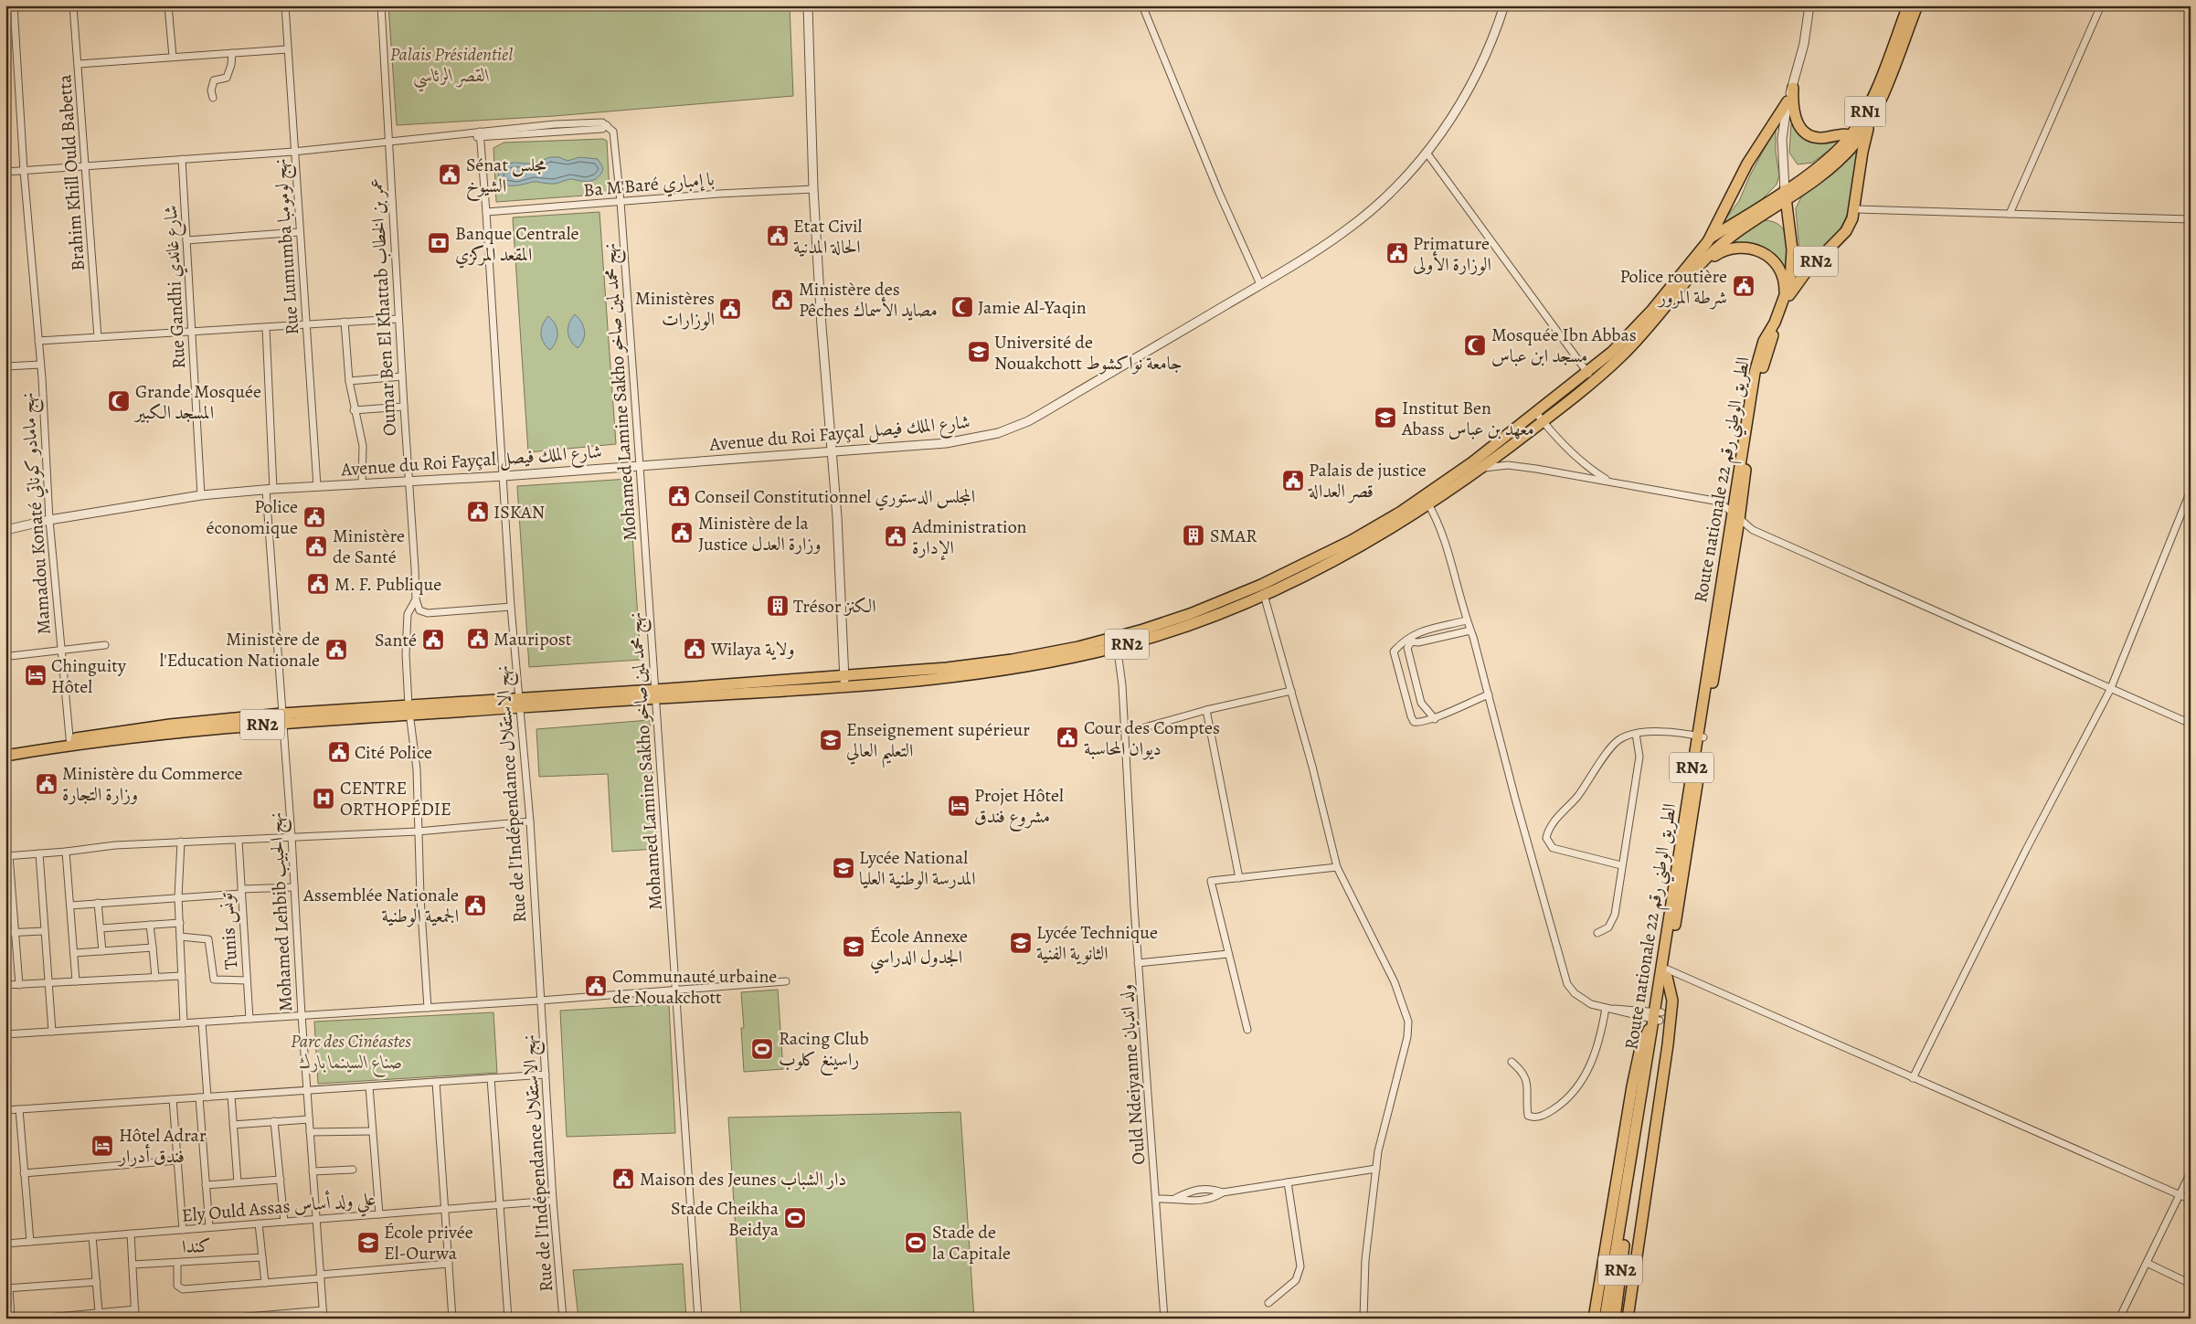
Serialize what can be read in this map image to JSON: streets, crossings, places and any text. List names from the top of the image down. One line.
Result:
{"streets":{"highway":["RN1","RN2","Route nationale 22 الطريق الوطني رقم"],"street":["Brahim Khill Ould Babetta","Ba M'Baré با إمباري","Rue Lumumba نهج لومومبا","Rue Gandhi شارع غاندي","Oumar Ben El Khattab عمر بن الخطاب","Mohamed Lamine Sakho نهج محمد لمين صاخو","Avenue du Roi Fayçal شارع الملك فيصل","Mamadou Konaté نهج مامادو كوناتي","Rue de l'Indépendance نهج الاستقلال","Mohamed Lehbib نهج الحبيب","Tunis تونس","Ould Ndeiyanne ولد انديان","Ely Ould Assas علي ولد أساس","كندا"]},"crossings":[["RN1","RN2"],["Ba M'Baré با إمباري","Mohamed Lamine Sakho نهج محمد لمين صاخو"],["Ba M'Baré با إمباري","Rue de l'Indépendance نهج الاستقلال"],["Rue Lumumba نهج لومومبا","Avenue du Roi Fayçal شارع الملك فيصل"],["RN2","Oumar Ben El Khattab عمر بن الخطاب"],["RN2","Mohamed Lamine Sakho نهج محمد لمين صاخو"],["RN2","Route nationale 22 الطريق الوطني رقم"],["RN2","Mamadou Konaté نهج مامادو كوناتي"],["RN2","Rue de l'Indépendance نهج الاستقلال"],["RN2","Mohamed Lehbib نهج الحبيب"],["RN2","Ould Ndeiyanne ولد انديان"],["Rue Gandhi شارع غاندي","Avenue du Roi Fayçal شارع الملك فيصل"],["Oumar Ben El Khattab عمر بن الخطاب","Avenue du Roi Fayçal شارع الملك فيصل"],["Mohamed Lamine Sakho نهج محمد لمين صاخو","Avenue du Roi Fayçal شارع الملك فيصل"],["Mohamed Lamine Sakho نهج محمد لمين صاخو","Rue de l'Indépendance نهج الاستقلال"],["Avenue du Roi Fayçal شارع الملك فيصل","Mamadou Konaté نهج مامادو كوناتي"],["Avenue du Roi Fayçal شارع الملك فيصل","Rue de l'Indépendance نهج الاستقلال"],["Avenue du Roi Fayçal شارع الملك فيصل","Mohamed Lehbib نهج الحبيب"],["Rue de l'Indépendance نهج الاستقلال","Ely Ould Assas علي ولد أساس"],["Mohamed Lehbib نهج الحبيب","Ely Ould Assas علي ولد أساس"]],"parks":["Palais Présidentiel القصر الرئاسي","Parc des Cinéastes صناع السينما بارك"],"places":{"public building":["Sénat مجلس الشيوخ","Etat Civil الحالة المدنية","Primature الوزارة الأولى","Police routière شرطة المرور","Ministère des Pêches مصايد الأسماك","Ministères الوزارات","Palais de justice قصر العدالة","Conseil Constitutionnel المجلس الدستوري","ISKAN","Police économique","Ministère de la Justice وزارة العدل","Administration الإدارة","Ministère de Santé","M. F. Publique","Mauripost","Santé","Wilaya ولاية","Ministère de l'Education Nationale","Cour des Comptes ديوان المحاسبة","Cité Police","Ministère du Commerce وزارة التجارة","Assemblée Nationale الجمعية الوطنية","Communauté urbaine de Nouakchott","Maison des Jeunes دار الشباب"],"bank":["Banque Centrale المقعد المركزي"],"mosque":["Jamie Al-Yaqin","Mosquée Ibn Abbas مسجد ابن عباس","Grande Mosquée المسجد الكبير"],"school or university":["Université de Nouakchott جامعة نواكشوط","Institut Ben Abass معهد بن عباس","Enseignement supérieur التعليم العالي","Lycée National المدرسة الوطنية العليا","Lycée Technique الثانوية الفنية","École Annexe الجدول الدراسي","École privée El-Ourwa"],"building":["SMAR","Trésor الكنز"],"hotel":["Chinguity Hôtel","Projet Hôtel مشروع فندق","Hôtel Adrar فندق أدرار"],"hospital":["CENTRE ORTHOPÉDIE"],"sports":["Racing Club راسينغ كلوب","Stade Cheikha Beidya","Stade de la Capitale"]}}
